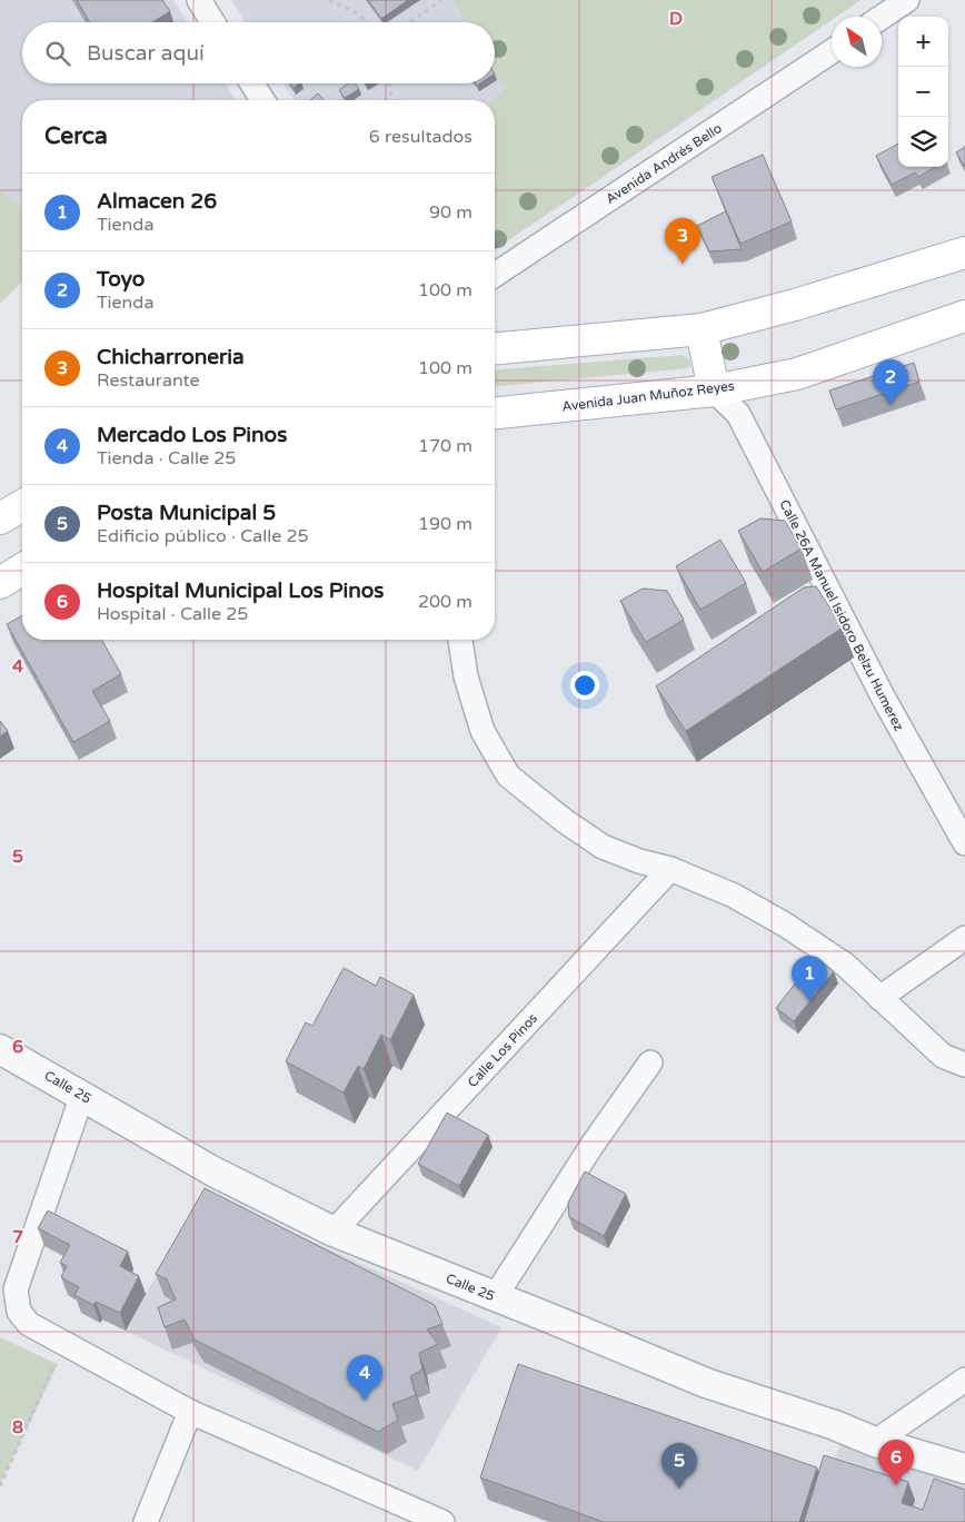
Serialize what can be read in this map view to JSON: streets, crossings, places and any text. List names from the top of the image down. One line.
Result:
{"streets":{"main road":["Avenida Juan Muñoz Reyes"],"street":["Avenida Andrés Bello","Calle 26A Manuel Isidoro Belzu Humerez","Calle Los Pinos","Calle 25"]},"crossings":[["Avenida Juan Muñoz Reyes","Calle 26A Manuel Isidoro Belzu Humerez"],["Calle Los Pinos","Calle 25"]],"north":"top left","page":{"map_buttons":["+","−"],"search":"Buscar aquí","heading":["Cerca","6 resultados"],"list":[{"mark":"1","name":"Almacen 26","note":"Tienda","value":"90 m"},{"mark":"2","name":"Toyo","note":"Tienda","value":"100 m"},{"mark":"3","name":"Chicharroneria","note":"Restaurante","value":"100 m"},{"mark":"4","name":"Mercado Los Pinos","note":"Tienda · Calle 25","value":"170 m"},{"mark":"5","name":"Posta Municipal 5","note":"Edificio público · Calle 25","value":"190 m"},{"mark":"6","name":"Hospital Municipal Los Pinos","note":"Hospital · Calle 25","value":"200 m"}],"pins":["3","2","1","4","6","5"]},"grid":{"columns":["D"],"rows":["4","5","6","7","8"]}}
